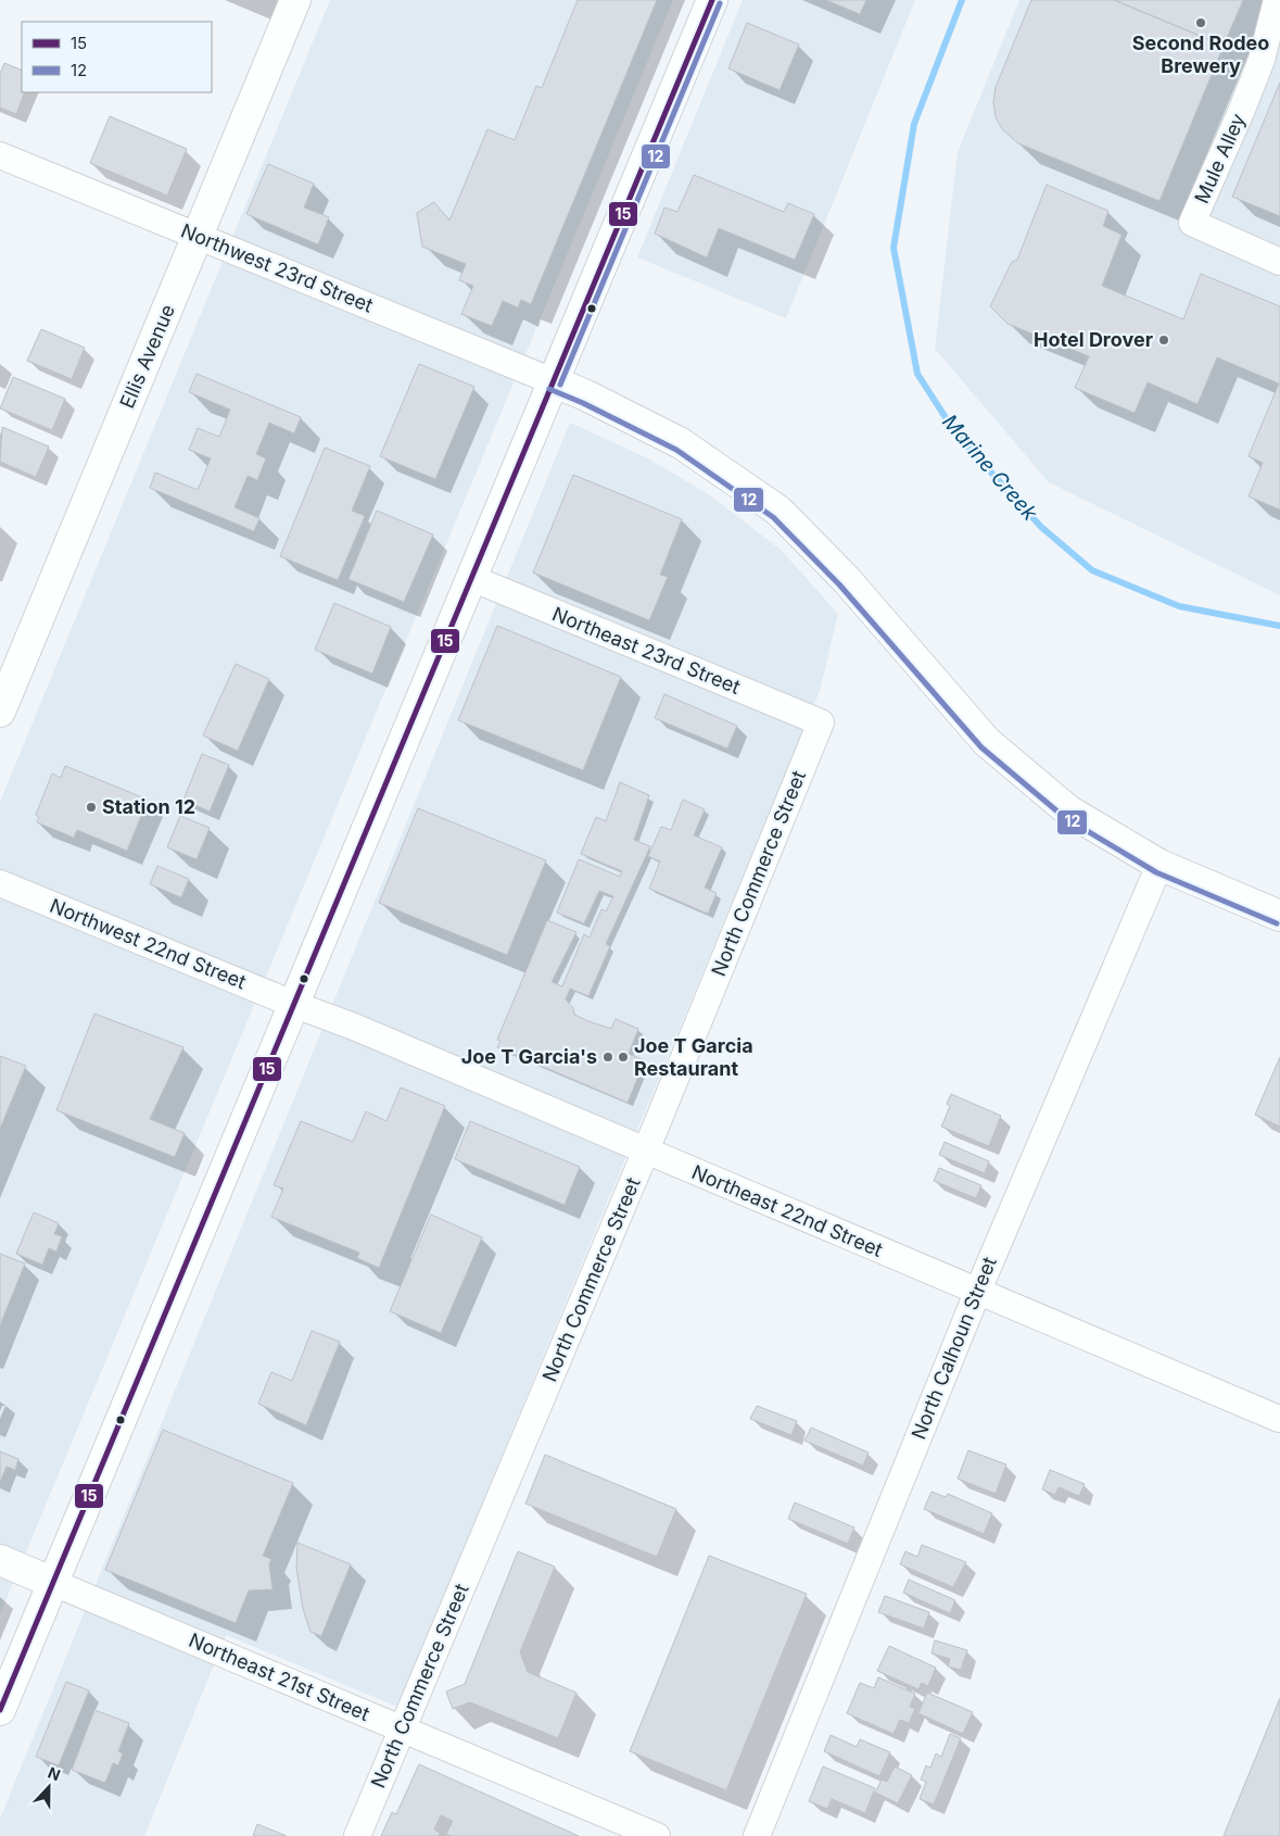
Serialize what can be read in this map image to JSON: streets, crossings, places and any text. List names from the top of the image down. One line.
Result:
{"streets":{"main road":["Ellis Avenue"],"street":["Mule Alley","Northwest 23rd Street","Northeast 23rd Street","North Commerce Street","Northwest 22nd Street","Northeast 22nd Street","North Calhoun Street","Northeast 21st Street"]},"crossings":[["Northwest 23rd Street","Ellis Avenue"],["Northeast 23rd Street","North Commerce Street"],["North Commerce Street","Northeast 22nd Street"],["North Commerce Street","Northeast 21st Street"],["Northwest 22nd Street","Northeast 22nd Street"],["Northeast 22nd Street","North Calhoun Street"]],"water":["Marine Creek"],"places":["Second Rodeo Brewery","Hotel Drover","Station 12","Joe T Garcia's","Joe T Garcia Restaurant"],"lines":["transit line 15","transit line 12"],"legend":["15","12"],"north":"top"}
